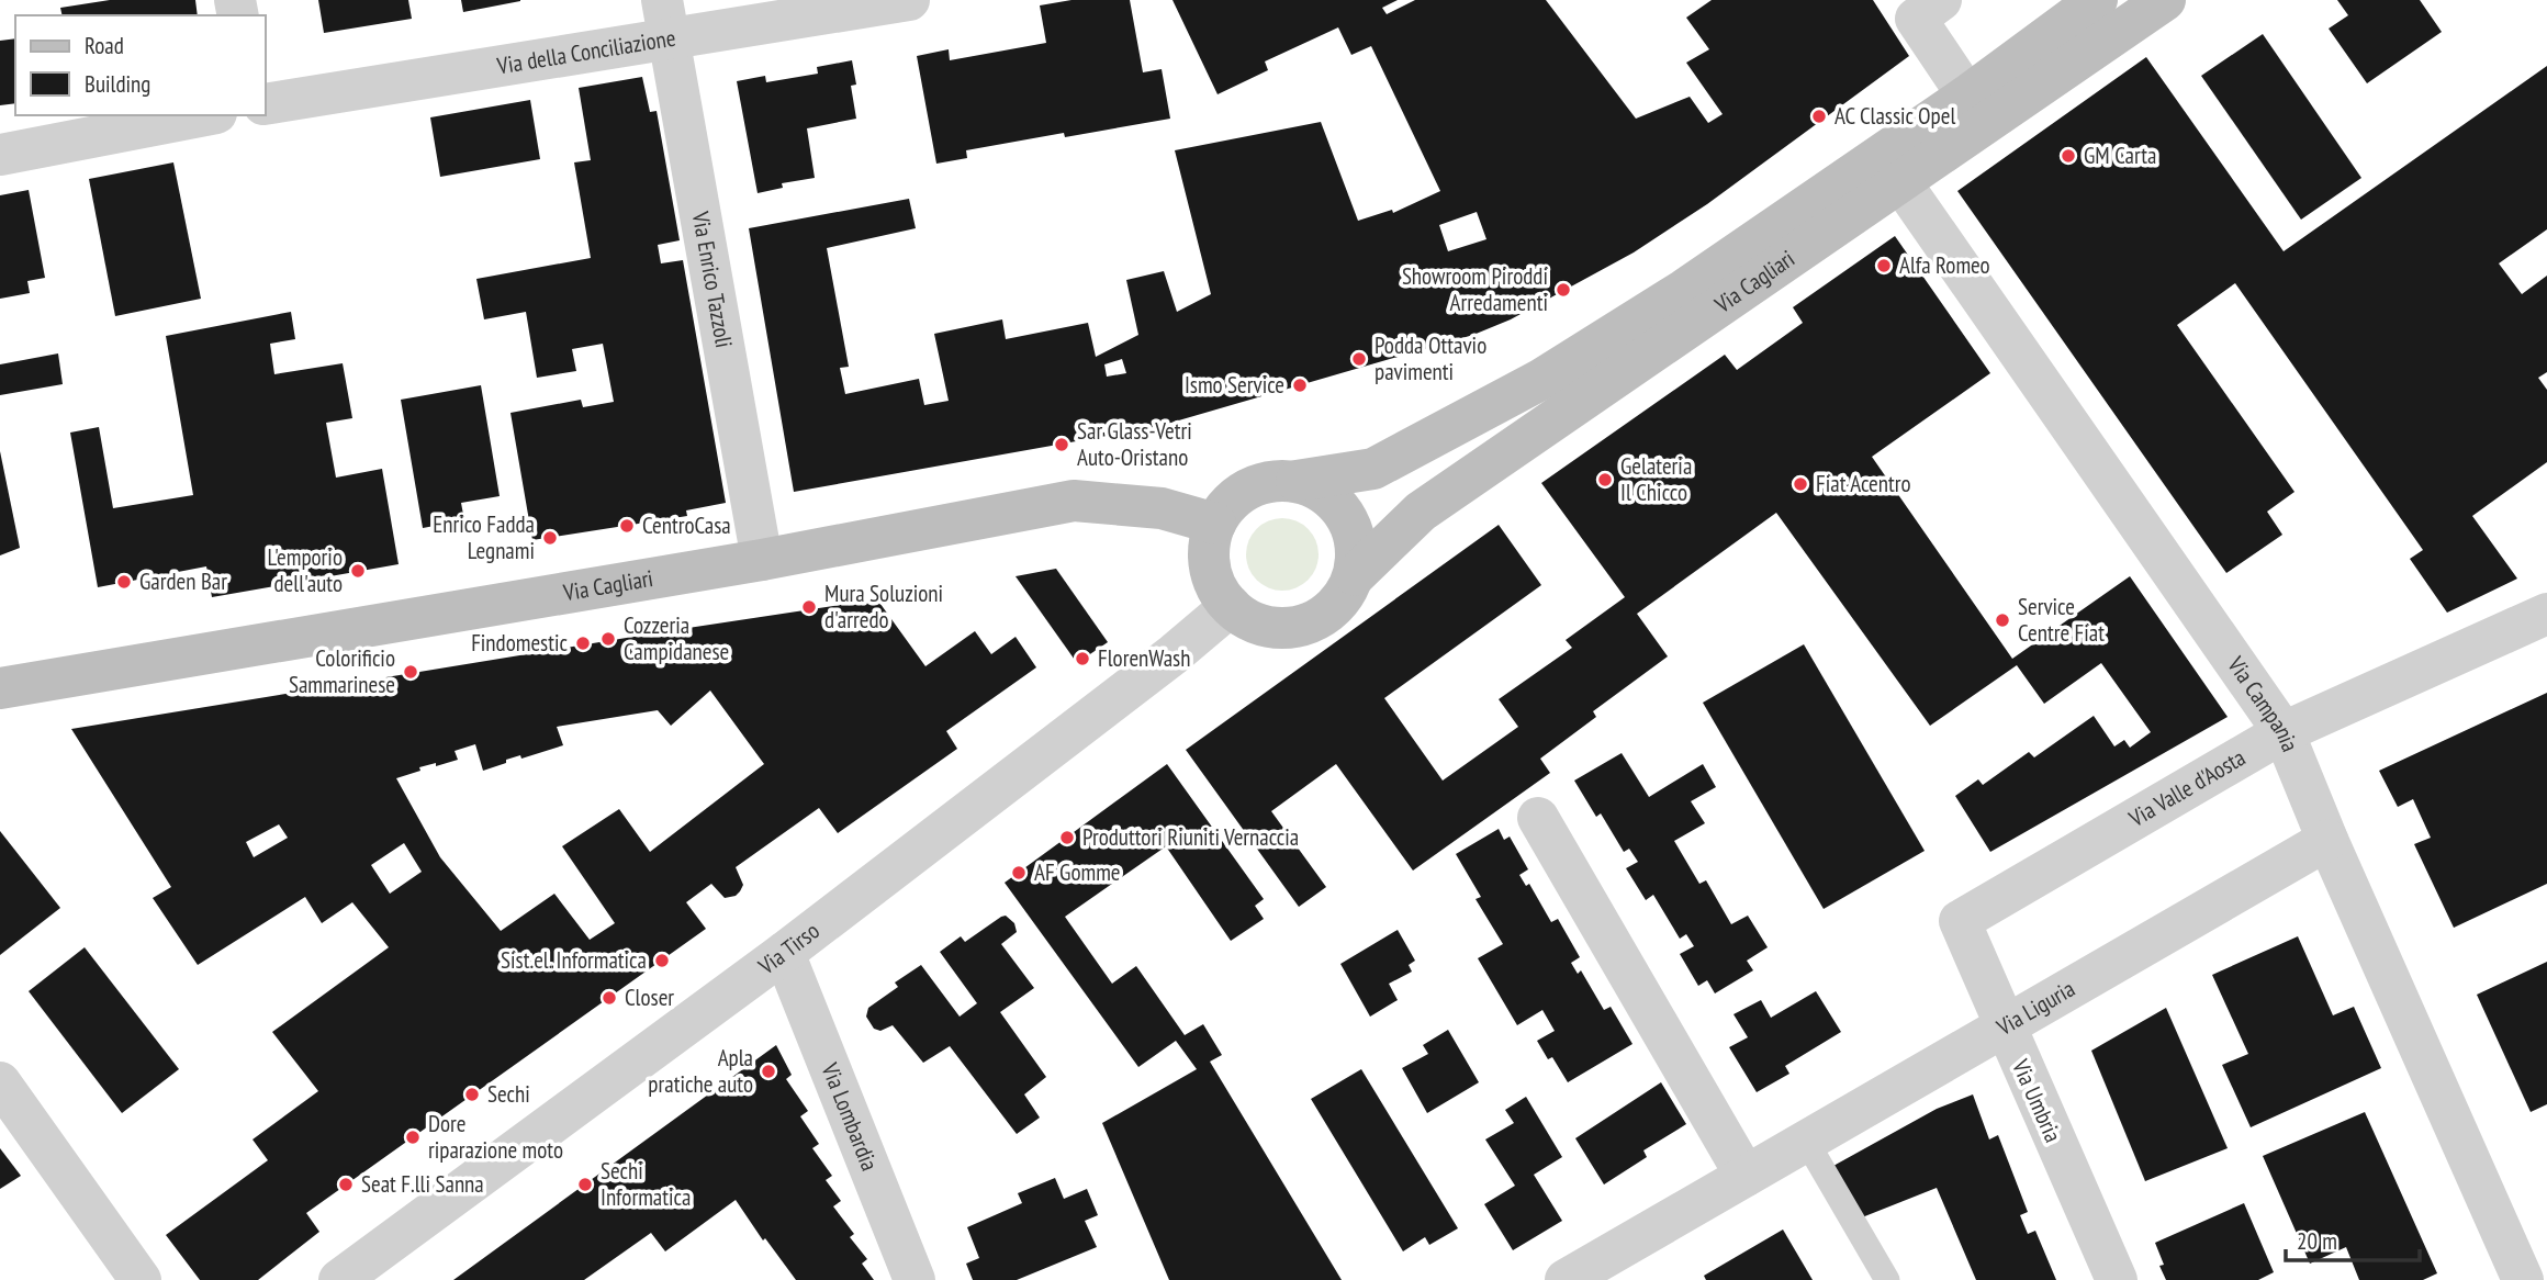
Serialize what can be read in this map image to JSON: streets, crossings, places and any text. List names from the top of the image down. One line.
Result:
{"streets":{"main road":["Via Cagliari"],"street":["Via della Conciliazione","Via Enrico Tazzoli","Via Campania","Via Valle d'Aosta","Via Tirso","Via Liguria","Via Umbria","Via Lombardia"]},"crossings":[["Via della Conciliazione","Via Enrico Tazzoli"],["Via Enrico Tazzoli","Via Cagliari"],["Via Cagliari","Via Campania"],["Via Cagliari","Via Tirso"],["Via Campania","Via Valle d'Aosta"],["Via Campania","Via Liguria"],["Via Valle d'Aosta","Via Umbria"],["Via Tirso","Via Lombardia"],["Via Liguria","Via Umbria"]],"places":["AC Classic Opel","GM Carta","Alfa Romeo","Showroom Piroddi Arredamenti","Podda Ottavio pavimenti","Ismo Service","Sar Glass-Vetri Auto-Oristano","Gelateria Il Chicco","Fiat Acentro","CentroCasa","Enrico Fadda Legnami","L'emporio dell'auto","Garden Bar","Mura Soluzioni d'arredo","Service Centre Fiat","Cozzeria Campidanese","Findomestic","FlorenWash","Colorificio Sammarinese","Produttori Riuniti Vernaccia","AF Gomme","Sist.el. Informatica","Closer","Apla pratiche auto","Sechi","Dore riparazione moto","Seat F.lli Sanna","Sechi Informatica"],"legend":["Road","Building"],"scale_bar":"20 m"}
